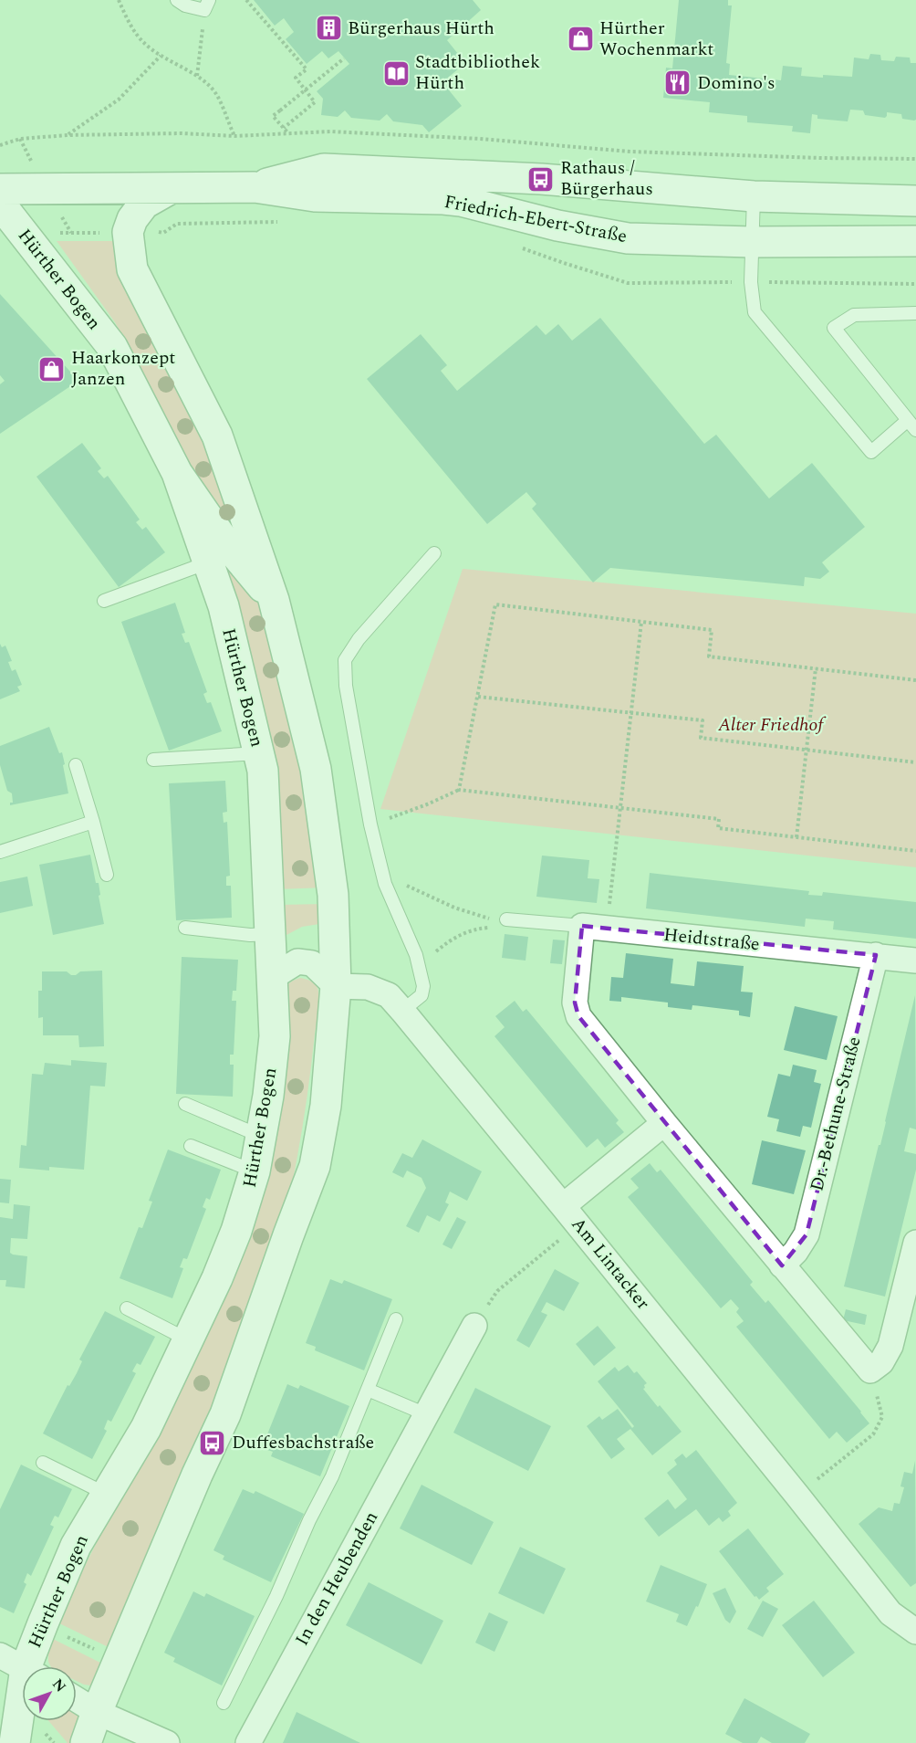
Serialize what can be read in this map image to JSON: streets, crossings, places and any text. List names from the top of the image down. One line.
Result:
{"streets":{"street":["Friedrich-Ebert-Straße","Hürther Bogen","Heidtstraße","Dr.-Bethune-Straße","Am Lintacker","In den Heubenden"]},"crossings":[["Friedrich-Ebert-Straße","Hürther Bogen"],["Hürther Bogen","Am Lintacker"],["Heidtstraße","Dr.-Bethune-Straße"]],"parks":["Alter Friedhof"],"places":{"building":["Bürgerhaus Hürth"],"shop":["Hürther Wochenmarkt","Haarkonzept Janzen"],"library":["Stadtbibliothek Hürth"],"restaurant":["Domino's"],"bus stop":["Rathaus / Bürgerhaus","Duffesbachstraße"]},"north":"top right"}
